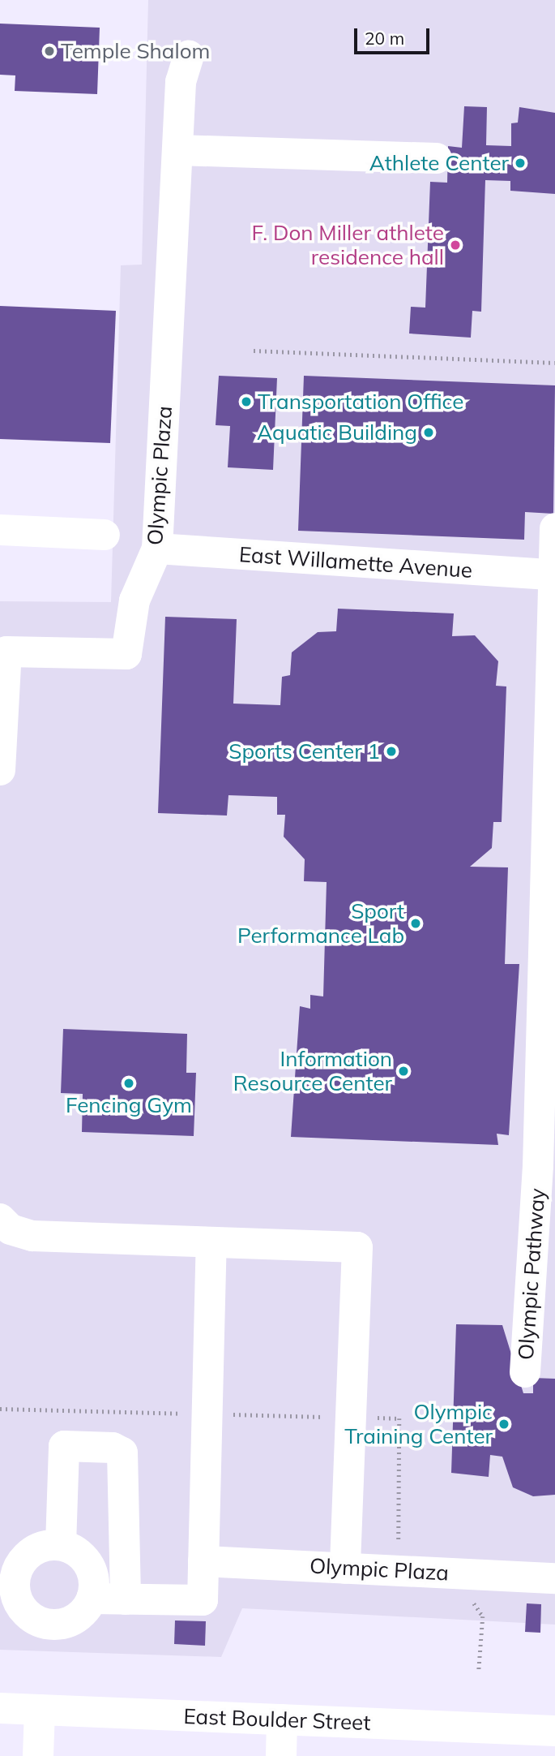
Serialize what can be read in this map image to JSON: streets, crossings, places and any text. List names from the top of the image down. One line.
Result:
{"streets":{"street":["Olympic Plaza","East Willamette Avenue","Olympic Pathway","East Boulder Street"]},"crossings":[["Olympic Plaza","East Willamette Avenue"],["East Willamette Avenue","Olympic Pathway"]],"places":["Temple Shalom","Athlete Center","F. Don Miller athlete residence hall","Transportation Office","Aquatic Building","Sports Center 1","Sport Performance Lab","Information Resource Center","Fencing Gym","Olympic Training Center"],"scale_bar":"20 m"}
